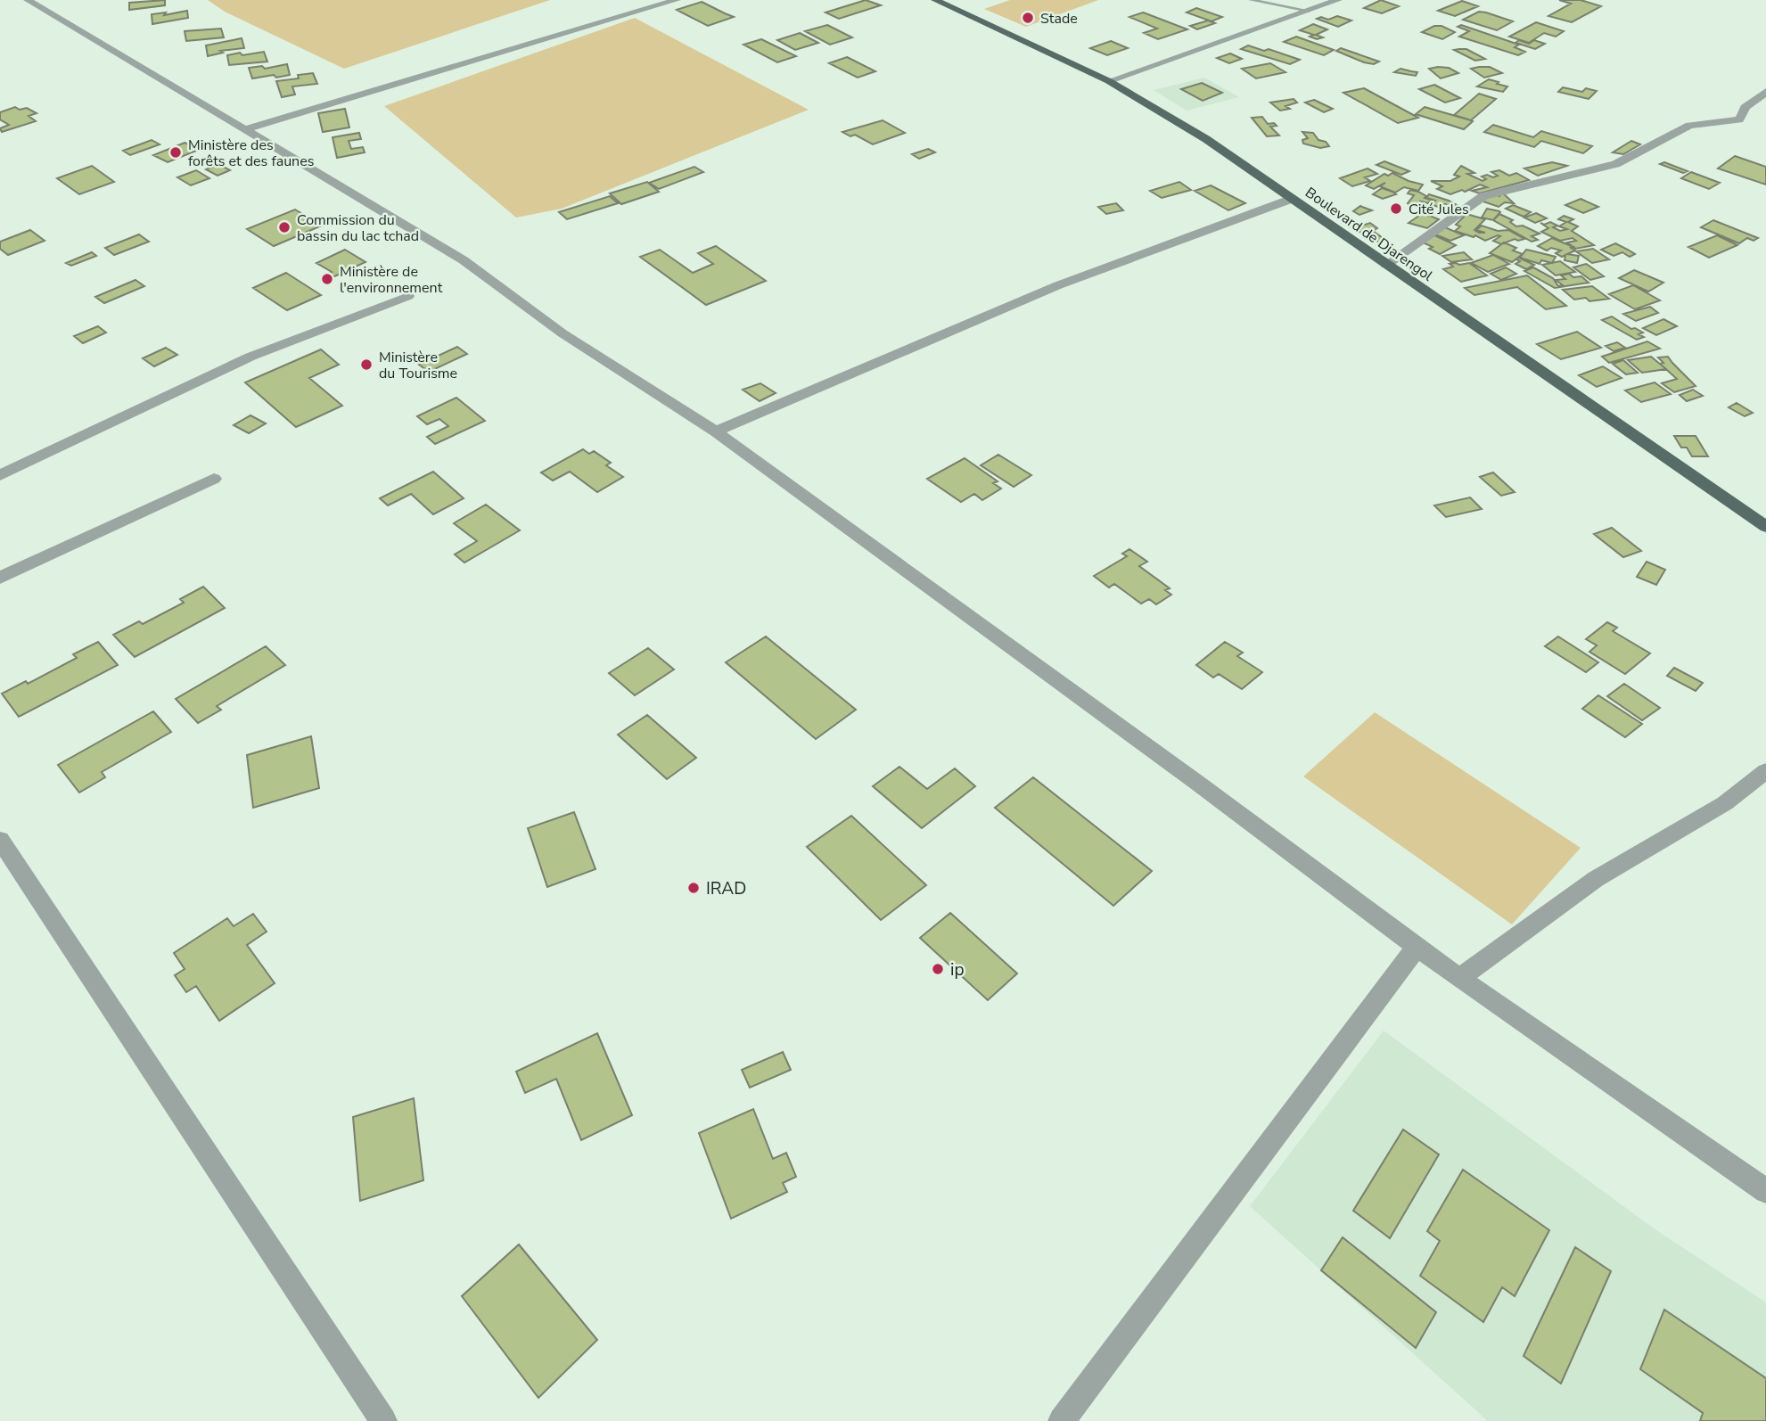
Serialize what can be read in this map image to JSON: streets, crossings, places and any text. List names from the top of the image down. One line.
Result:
{"streets":{"main road":["Boulevard de Djarengol"]},"places":["Stade","Ministère des forêts et des faunes","Cité Jules","Commission du bassin du lac tchad","Ministère de l'environnement","Ministère du Tourisme","IRAD","ip"]}
